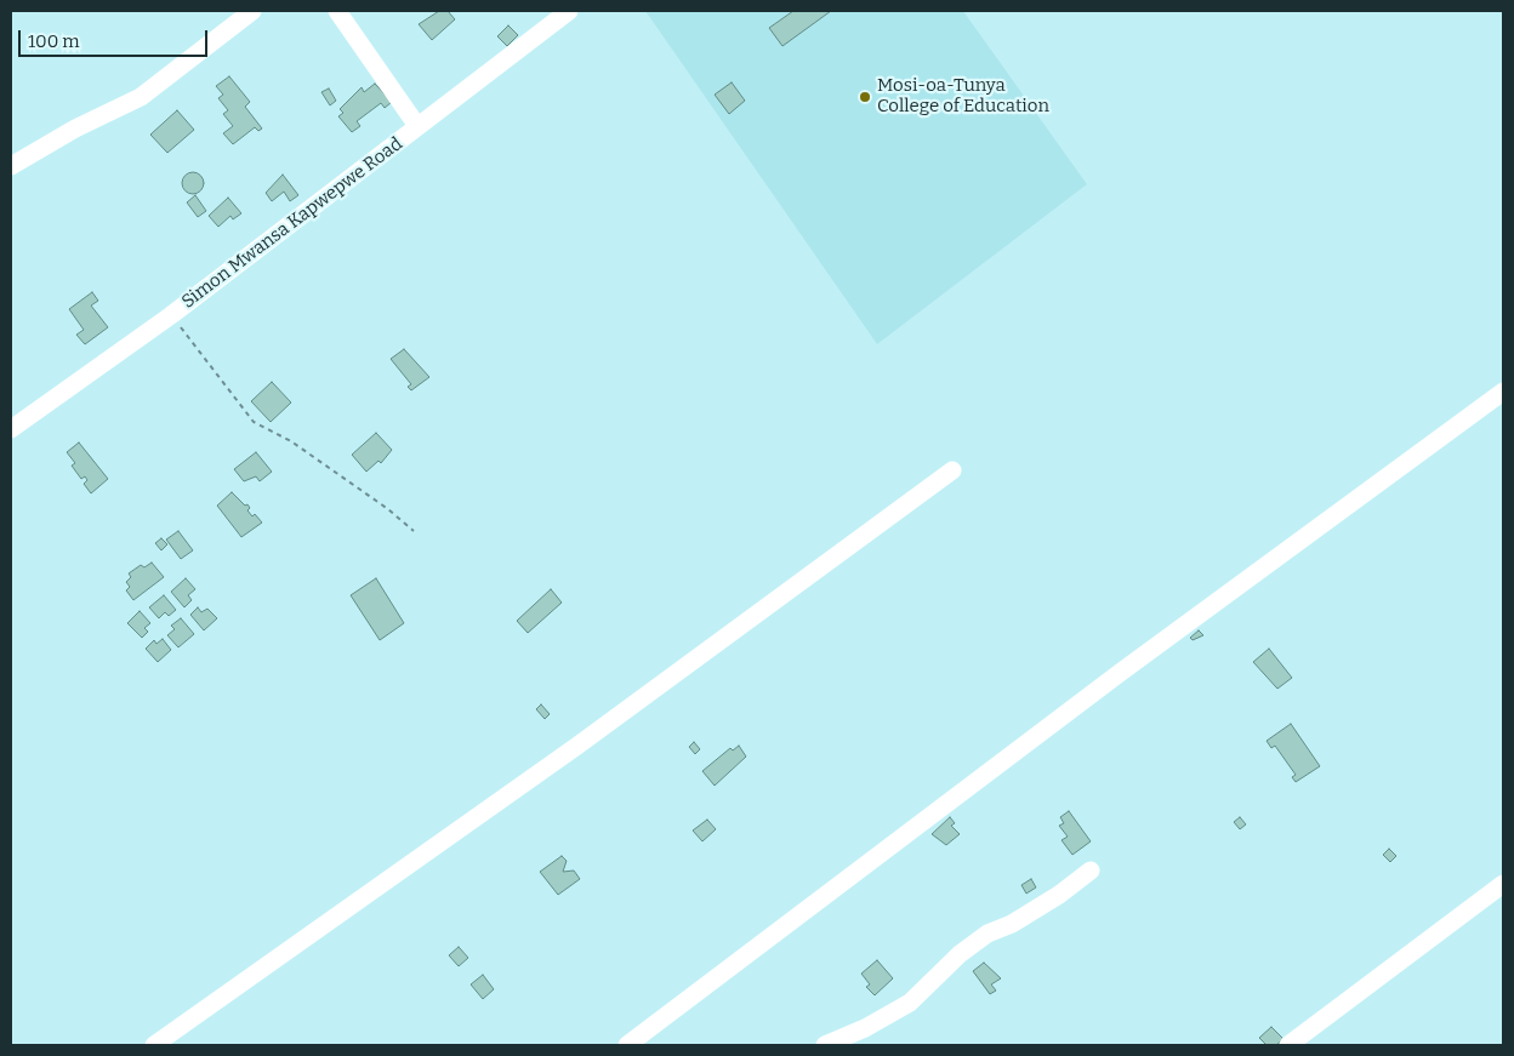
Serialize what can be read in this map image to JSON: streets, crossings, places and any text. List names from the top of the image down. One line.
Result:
{"streets":{"street":["Simon Mwansa Kapwepwe Road"]},"places":["Mosi-oa-Tunya College of Education"],"scale_bar":"100 m"}
